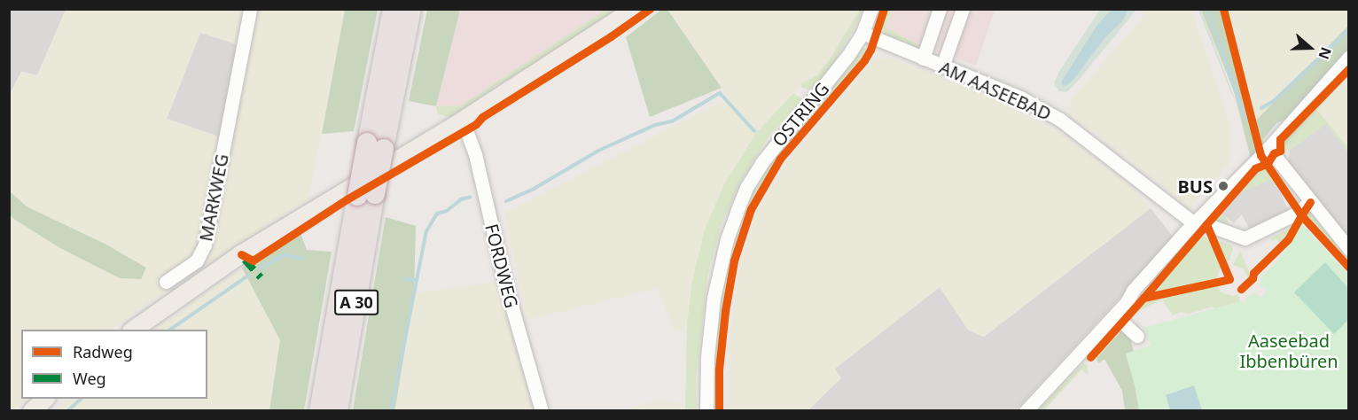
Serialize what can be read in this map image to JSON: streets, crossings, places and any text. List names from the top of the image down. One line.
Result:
{"streets":{"highway":["A 30"],"street":["AM AASEEBAD","OSTRING","MARKWEG","FORDWEG"]},"crossings":[["AM AASEEBAD","OSTRING"]],"parks":["Aaseebad Ibbenbüren"],"places":["BUS"],"legend":["Radweg","Weg"],"north":"right"}
